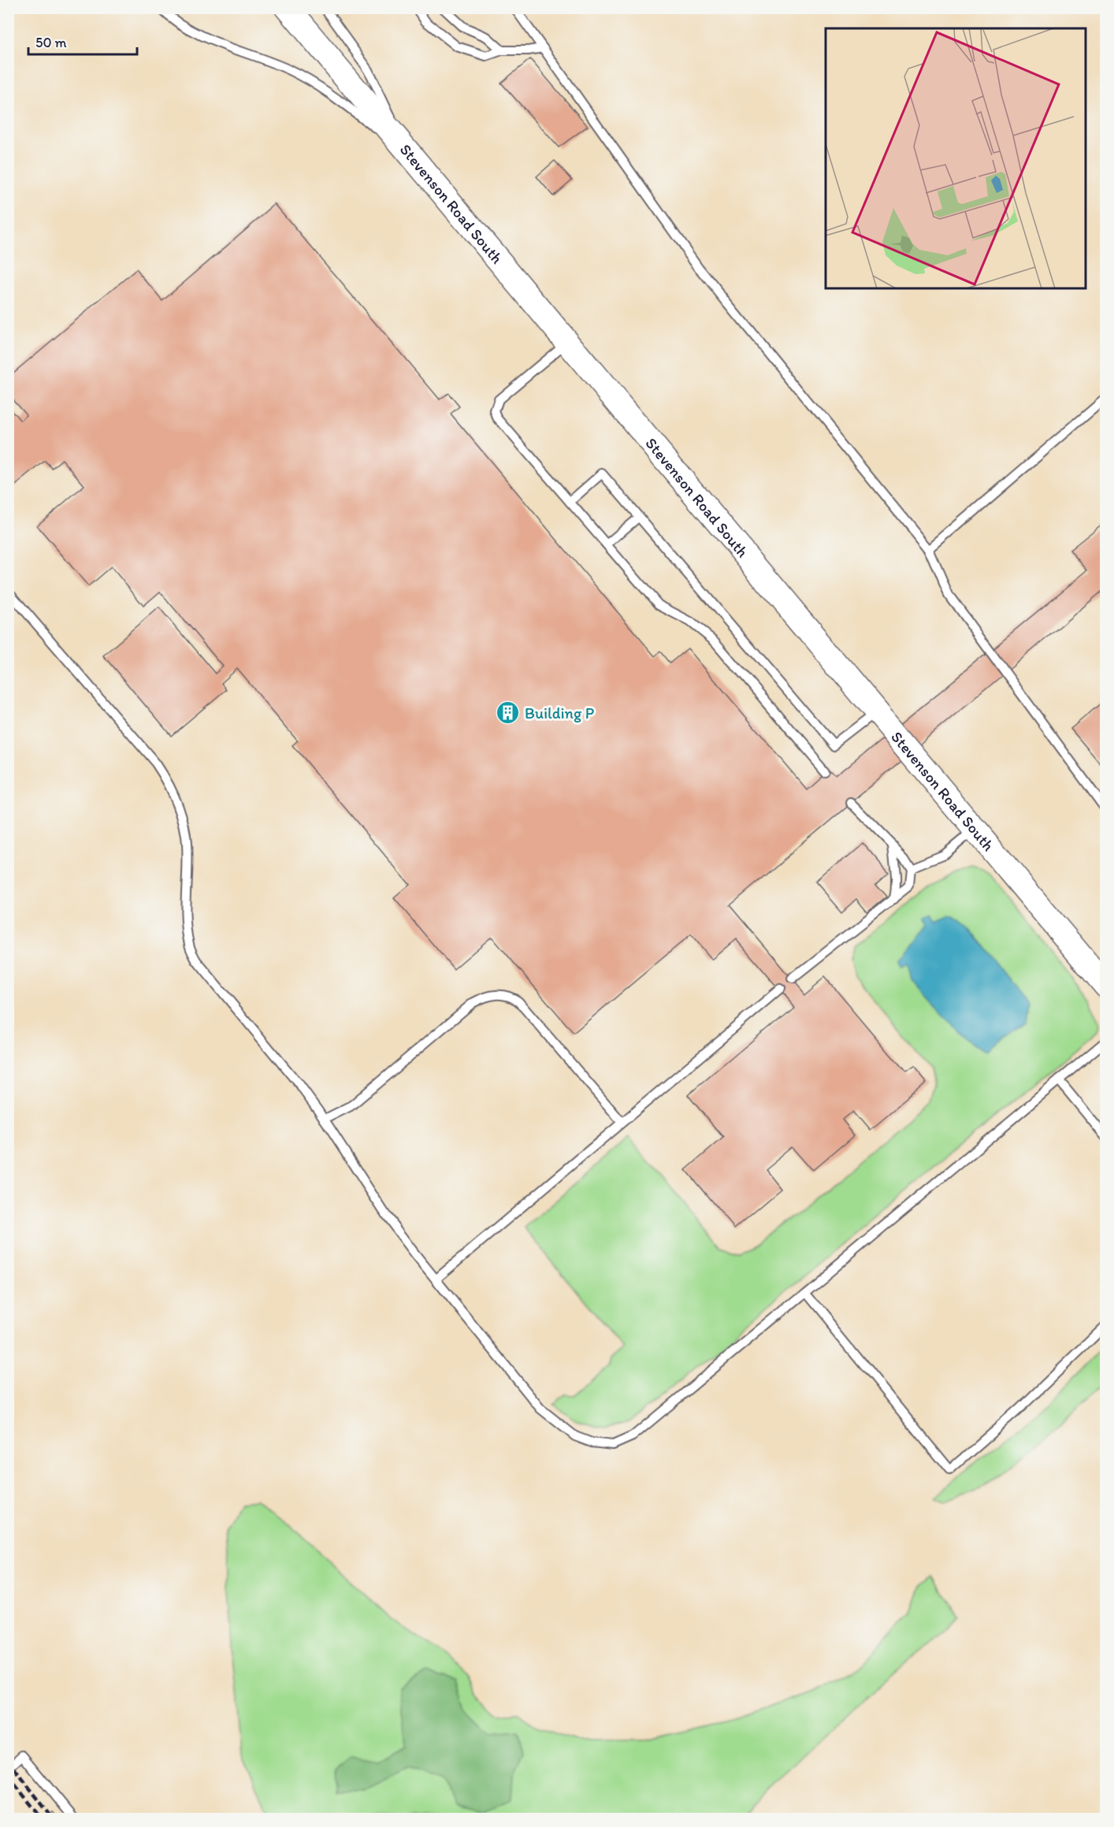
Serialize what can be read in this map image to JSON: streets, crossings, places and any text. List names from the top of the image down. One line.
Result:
{"streets":{"main road":["Stevenson Road South"]},"places":{"building":["Building P"]},"scale_bar":"50 m"}
